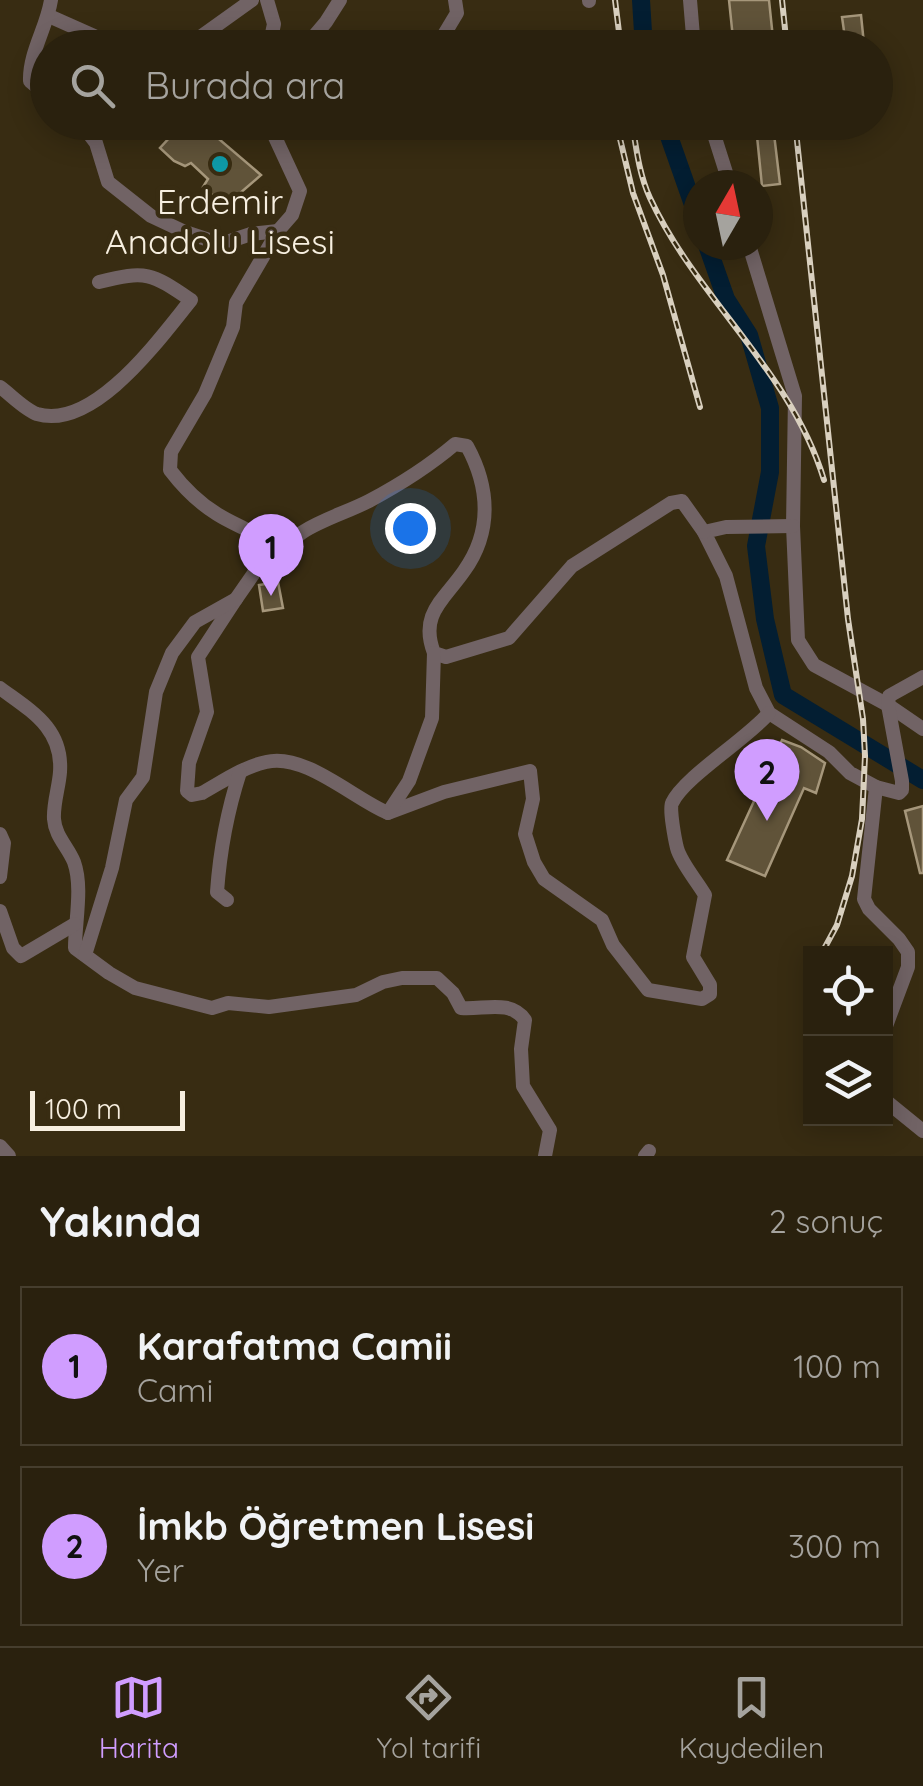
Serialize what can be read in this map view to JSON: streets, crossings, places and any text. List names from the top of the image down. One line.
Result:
{"places":["Erdemir Anadolu Lisesi"],"scale_bar":"100 m","north":"top","page":{"search":"Burada ara","pins":["1","2"],"scale":"100 m","heading":["Yakında","2 sonuç"],"list":[{"mark":"1","name":"Karafatma Camii","note":"Cami","value":"100 m"},{"mark":"2","name":"İmkb Öğretmen Lisesi","note":"Yer","value":"300 m"}],"nav":["Harita","Yol tarifi","Kaydedilen"]}}
